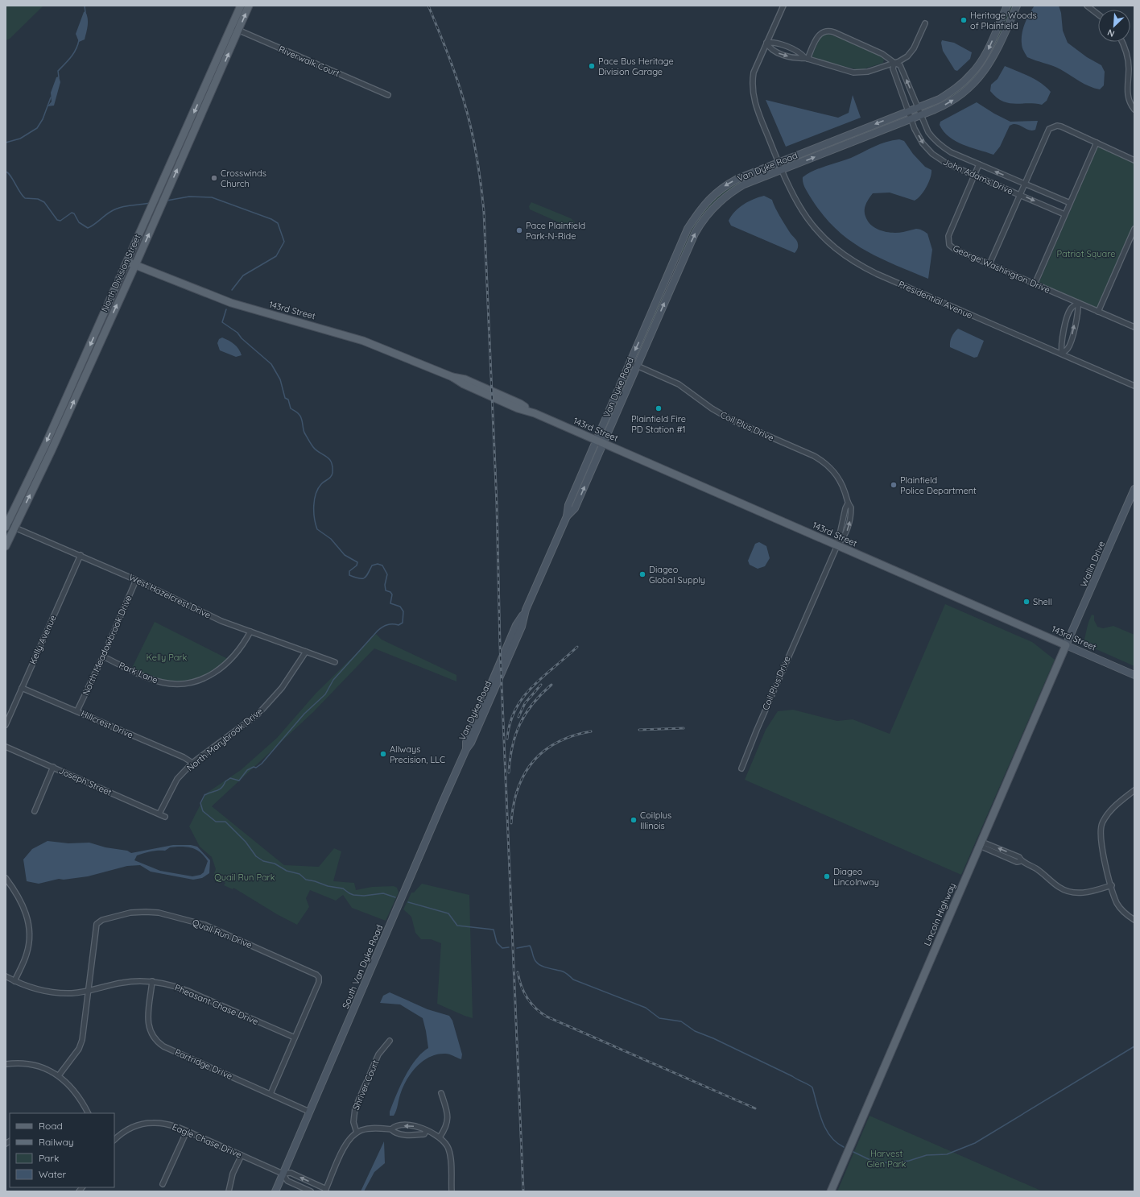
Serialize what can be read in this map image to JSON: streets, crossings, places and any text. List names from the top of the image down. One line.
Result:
{"streets":{"main road":["North Division Street","143rd Street","Lincoln Highway"],"street":["Riverwalk Court","Van Dyke Road","John Adams Drive","George Washington Drive","Presidential Avenue","Coil Plus Drive","Wallin Drive","West Hazelcrest Drive","Kelly Avenue","North Meadowbrook Drive","Park Lane","Hillcrest Drive","North Marybrook Drive","Joseph Street","Quail Run Drive","South Van Dyke Road","Pheasant Chase Drive","Partridge Drive","Shriver Court","Eagle Chase Drive"]},"crossings":[["Riverwalk Court","North Division Street"],["Van Dyke Road","John Adams Drive"],["Van Dyke Road","Presidential Avenue"],["Van Dyke Road","143rd Street"],["Van Dyke Road","Coil Plus Drive"],["Van Dyke Road","South Van Dyke Road"],["John Adams Drive","George Washington Drive"],["North Division Street","143rd Street"],["North Division Street","West Hazelcrest Drive"],["143rd Street","Coil Plus Drive"],["143rd Street","Wallin Drive"],["143rd Street","Lincoln Highway"],["Wallin Drive","Lincoln Highway"],["West Hazelcrest Drive","Kelly Avenue"],["West Hazelcrest Drive","North Meadowbrook Drive"],["West Hazelcrest Drive","Park Lane"],["West Hazelcrest Drive","North Marybrook Drive"],["Kelly Avenue","Hillcrest Drive"],["North Meadowbrook Drive","Park Lane"],["North Meadowbrook Drive","Hillcrest Drive"],["Hillcrest Drive","North Marybrook Drive"],["North Marybrook Drive","Joseph Street"],["Quail Run Drive","Pheasant Chase Drive"],["Quail Run Drive","Partridge Drive"],["South Van Dyke Road","Partridge Drive"],["South Van Dyke Road","Eagle Chase Drive"],["Pheasant Chase Drive","Partridge Drive"]],"parks":["Patriot Square","Kelly Park","Quail Run Park","Harvest Glen Park"],"places":["Heritage Woods of Plainfield","Pace Bus Heritage Division Garage","Crosswinds Church","Pace Plainfield Park-N-Ride","Plainfield Fire PD Station #1","Plainfield Police Department","Diageo Global Supply","Shell","Allways Precision, LLC","Coilplus Illinois","Diageo Lincolnway"],"legend":["Road","Railway","Park","Water"],"north":"bottom left"}
